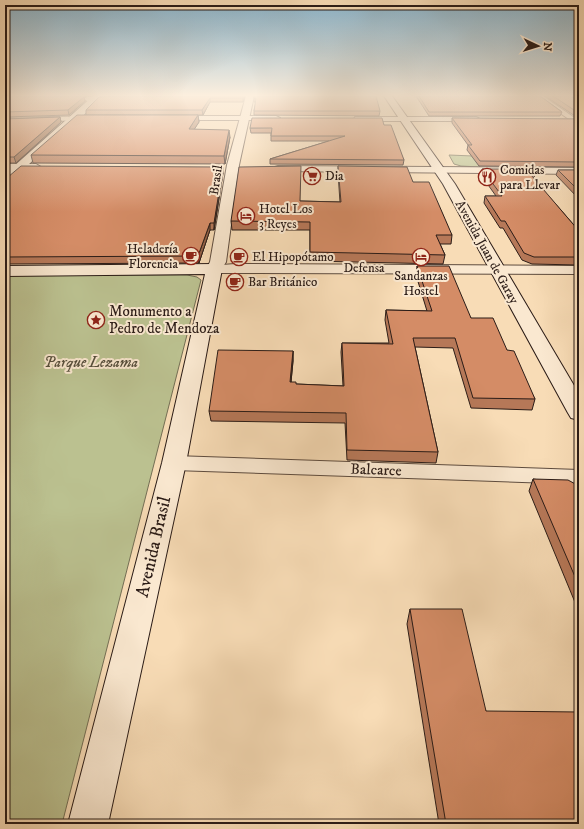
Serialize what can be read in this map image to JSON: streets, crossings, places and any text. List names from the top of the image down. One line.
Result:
{"streets":{"main road":["Brasil","Avenida Juan de Garay","Defensa","Avenida Brasil"],"street":["Balcarce"]},"crossings":[["Brasil","Defensa"],["Brasil","Avenida Brasil"],["Avenida Juan de Garay","Defensa"],["Defensa","Avenida Brasil"],["Balcarce","Avenida Brasil"]],"parks":["Parque Lezama"],"places":{"supermarket":["Dia"],"restaurant":["Comidas para Llevar"],"hotel":["Hotel Los 3 Reyes","Sandanzas Hostel"],"cafe":["Heladería Florencia","El Hipopótamo","Bar Británico"],"place":["Monumento a Pedro de Mendoza"]},"north":"right"}
